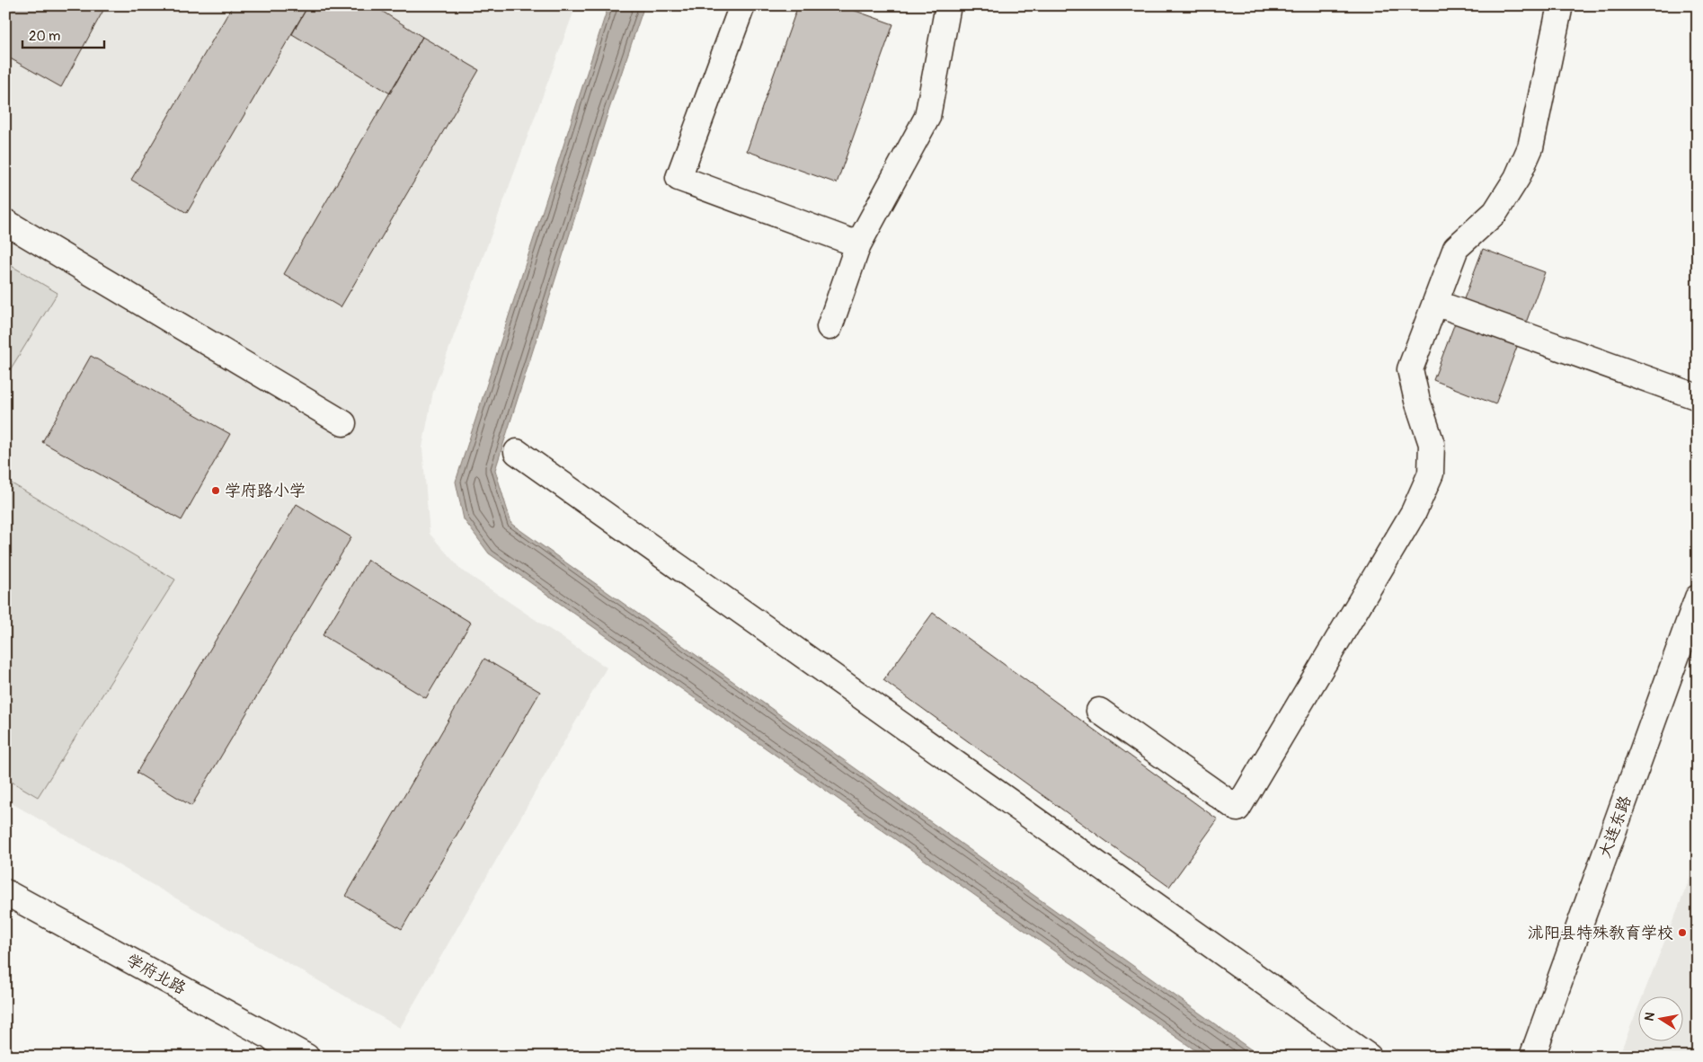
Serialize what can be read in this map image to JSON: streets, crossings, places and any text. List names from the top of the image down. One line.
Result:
{"streets":{"main road":["大连东路","学府北路"]},"places":["学府路小学","沭阳县特殊教育学校"],"scale_bar":"20 m","north":"left"}
